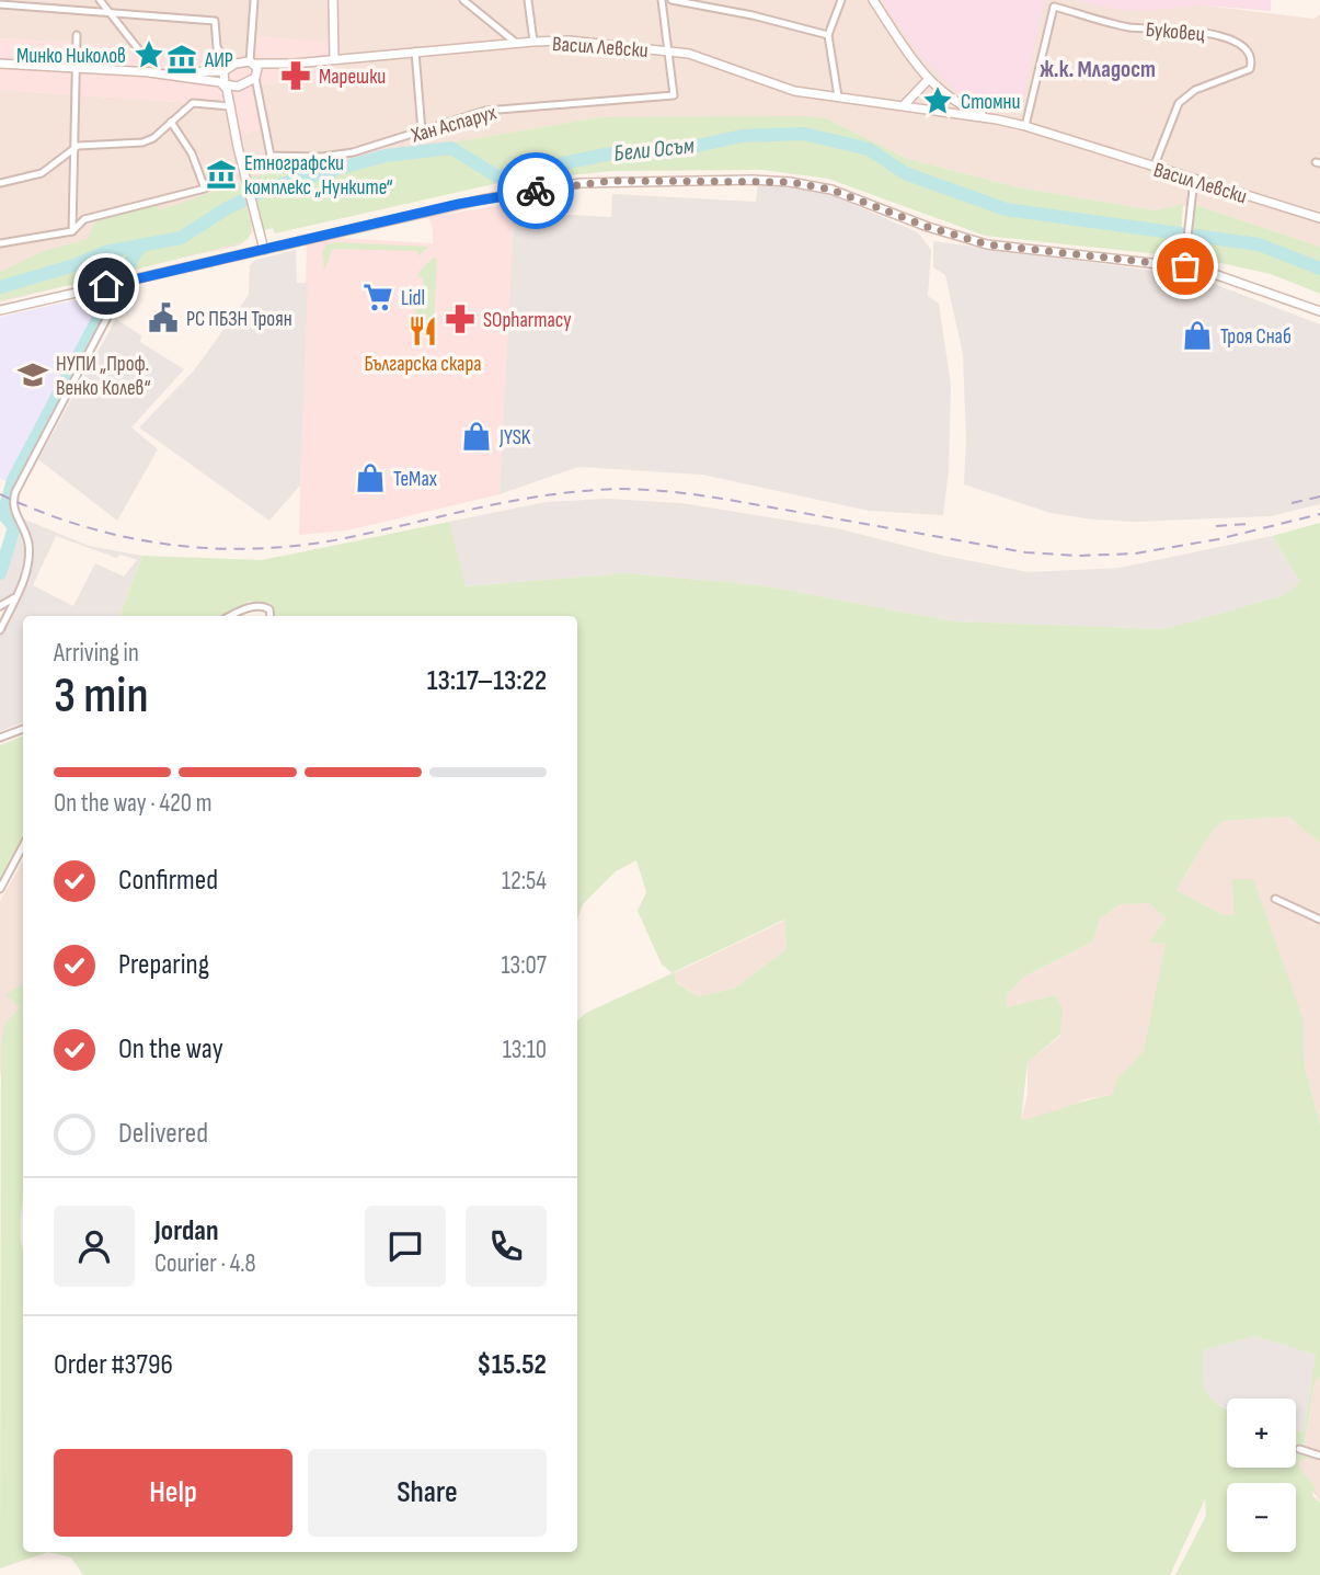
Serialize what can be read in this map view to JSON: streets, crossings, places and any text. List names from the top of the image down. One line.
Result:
{"streets":{"street":["Буковец","Васил Левски","Хан Аспарух"]},"crossings":[["Буковец","Васил Левски"],["Васил Левски","Хан Аспарух"]],"districts":["ж.к. Младост"],"water":["Бели Осъм"],"places":{"place":["Минко Николов","Стомни"],"museum":["АИР","Етнографски комплекс „Нунките“"],"pharmacy":["Марешки","SOpharmacy"],"supermarket":["Lidl"],"public building":["РС ПБЗН Троян"],"restaurant":["Българска скара"],"shop":["Троя Снаб","JYSK","ТеМах"],"school or university":["НУПИ „Проф. Венко Колев“"]},"page":{"heading":["3 min","Arriving in","13:17–13:22"],"panel":["Jordan","Courier · 4.8","Order #3796","$15.52"],"bar":"On the way · 420 m","list":[["Confirmed","12:54"],["Preparing","13:07"],["On the way","13:10"],"Delivered"],"map_buttons":["+","−"],"buttons":["Help","Share"]}}
